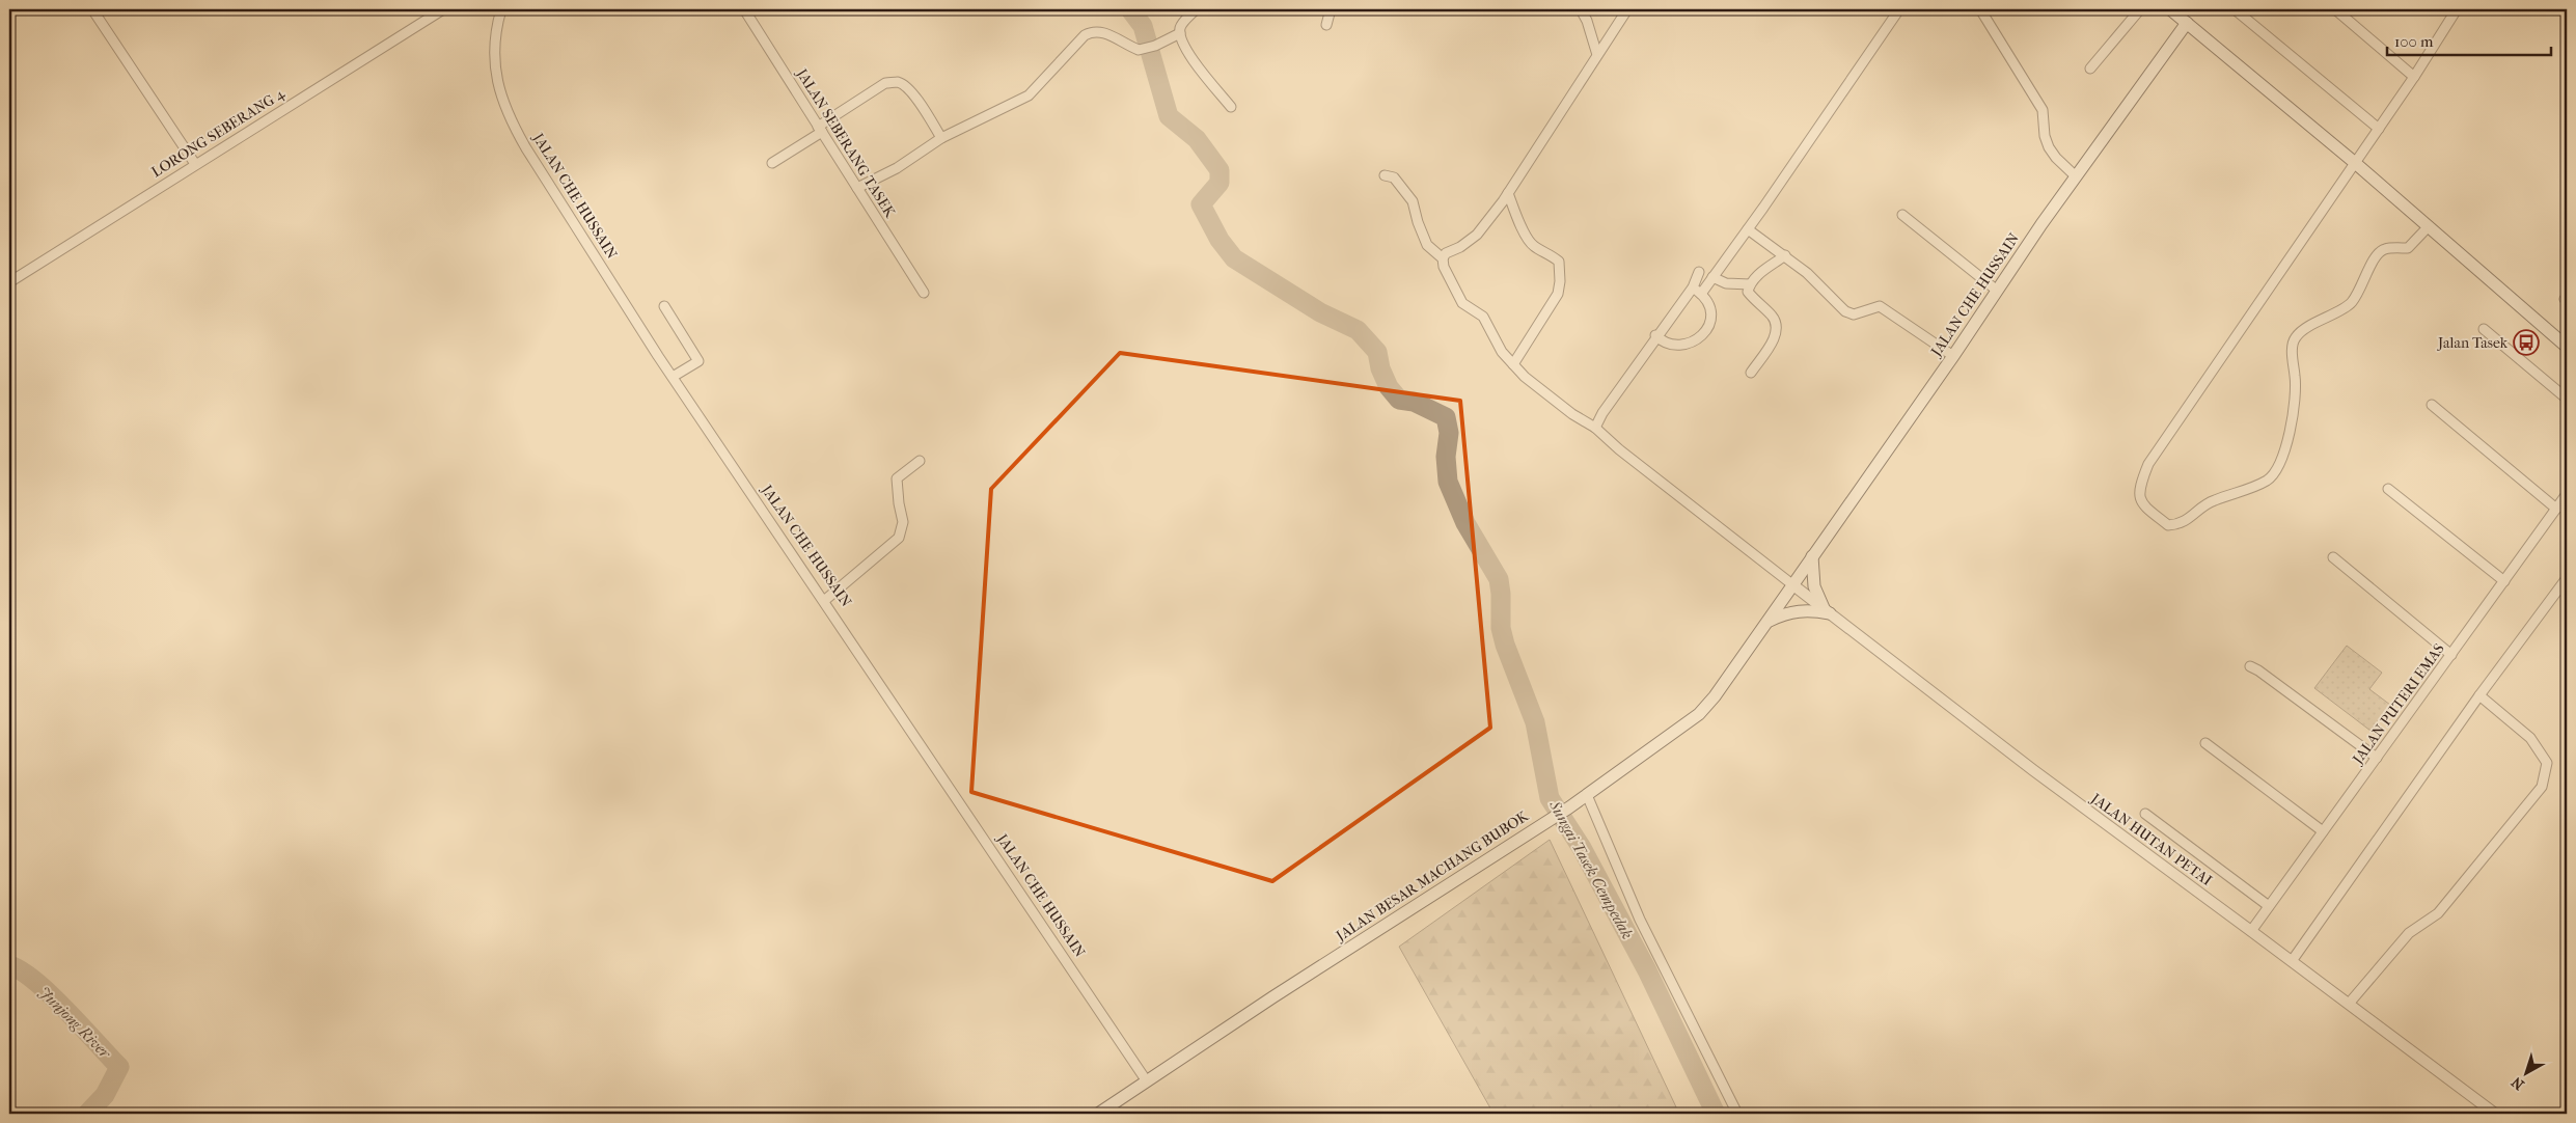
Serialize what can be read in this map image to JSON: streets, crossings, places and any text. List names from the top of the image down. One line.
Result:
{"streets":{"main road":["JALAN CHE HUSSAIN","JALAN BESAR MACHANG BUBOK"],"street":["LORONG SEBERANG 4","JALAN SEBERANG TASEK","JALAN PUTERI EMAS","JALAN HUTAN PETAI"]},"crossings":[["JALAN CHE HUSSAIN","JALAN HUTAN PETAI"],["JALAN CHE HUSSAIN","JALAN BESAR MACHANG BUBOK"],["JALAN PUTERI EMAS","JALAN HUTAN PETAI"],["JALAN HUTAN PETAI","JALAN BESAR MACHANG BUBOK"]],"water":["Sungai Tasek Cempedak","Junjong River"],"places":{"bus stop":["Jalan Tasek"]},"scale_bar":"100 m","north":"bottom left"}
